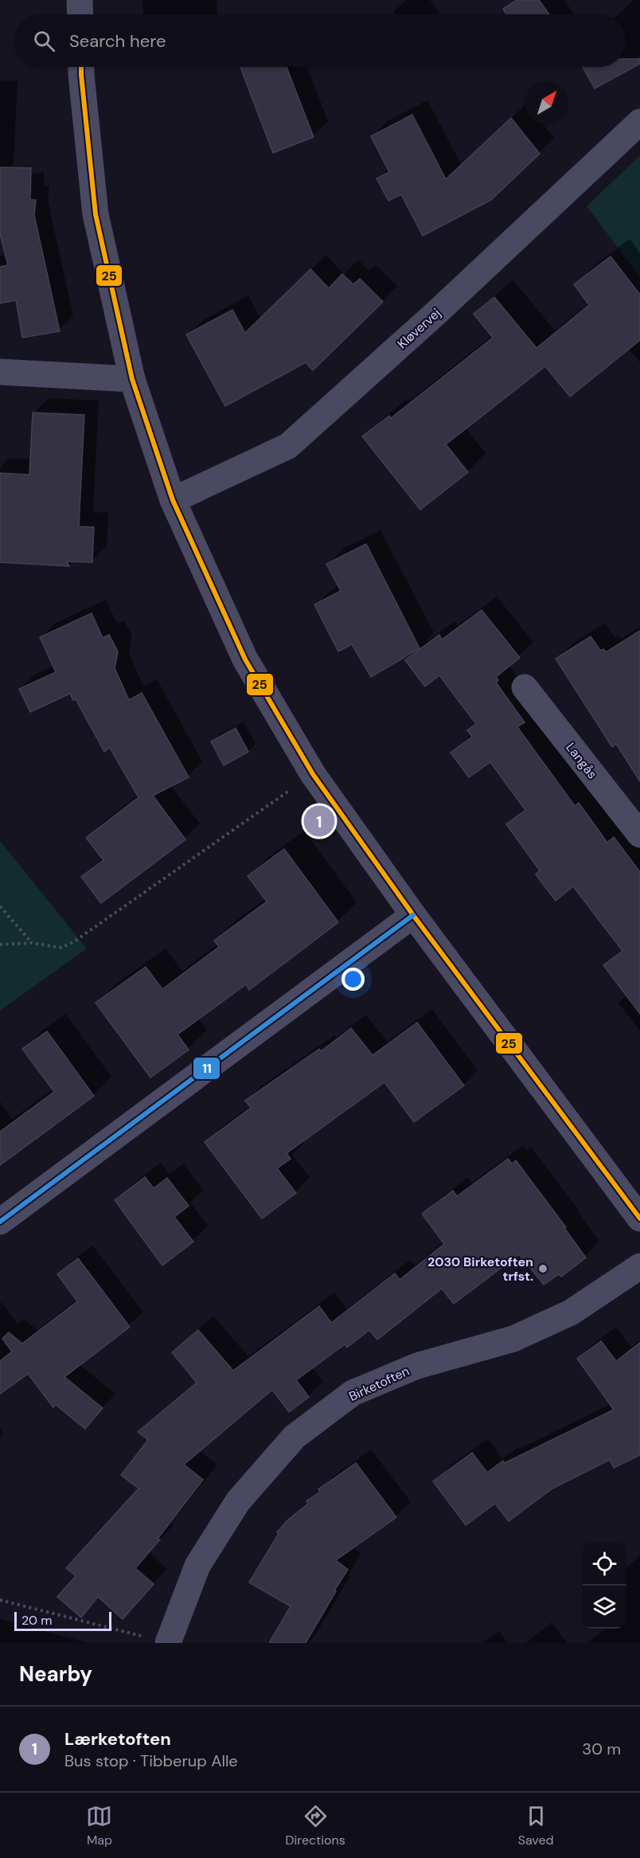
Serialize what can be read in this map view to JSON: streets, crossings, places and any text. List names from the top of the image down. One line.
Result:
{"streets":{"street":["Kløvervej","Langås","Birketoften"]},"places":["2030 Birketoften trfst."],"lines":["transit line 25","transit line 11"],"scale_bar":"20 m","north":"top right","page":{"search":"Search here","pins":"1","scale":"20 m","heading":"Nearby","list":[{"mark":"1","name":"Lærketoften","note":"Bus stop · Tibberup Alle","value":"30 m"}],"nav":["Map","Directions","Saved"]}}
